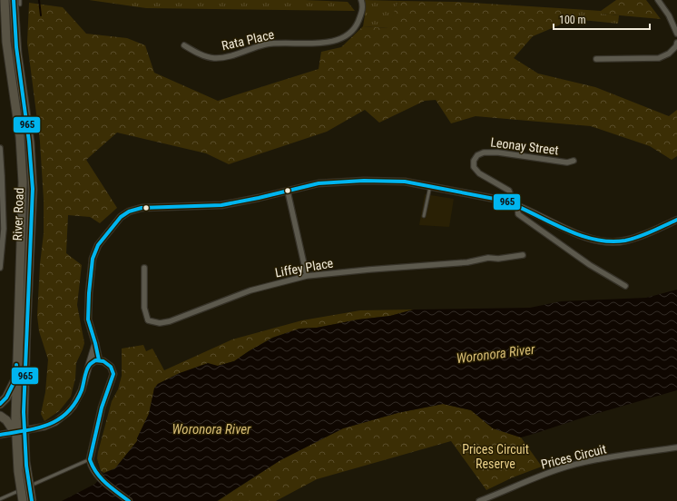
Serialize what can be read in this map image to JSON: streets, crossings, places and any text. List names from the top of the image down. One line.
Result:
{"streets":{"main road":["River Road"],"street":["Rata Place","Leonay Street","Liffey Place","Prices Circuit"]},"water":["Woronora River"],"parks":["Prices Circuit Reserve"],"lines":["transit line 965"],"scale_bar":"100 m"}
